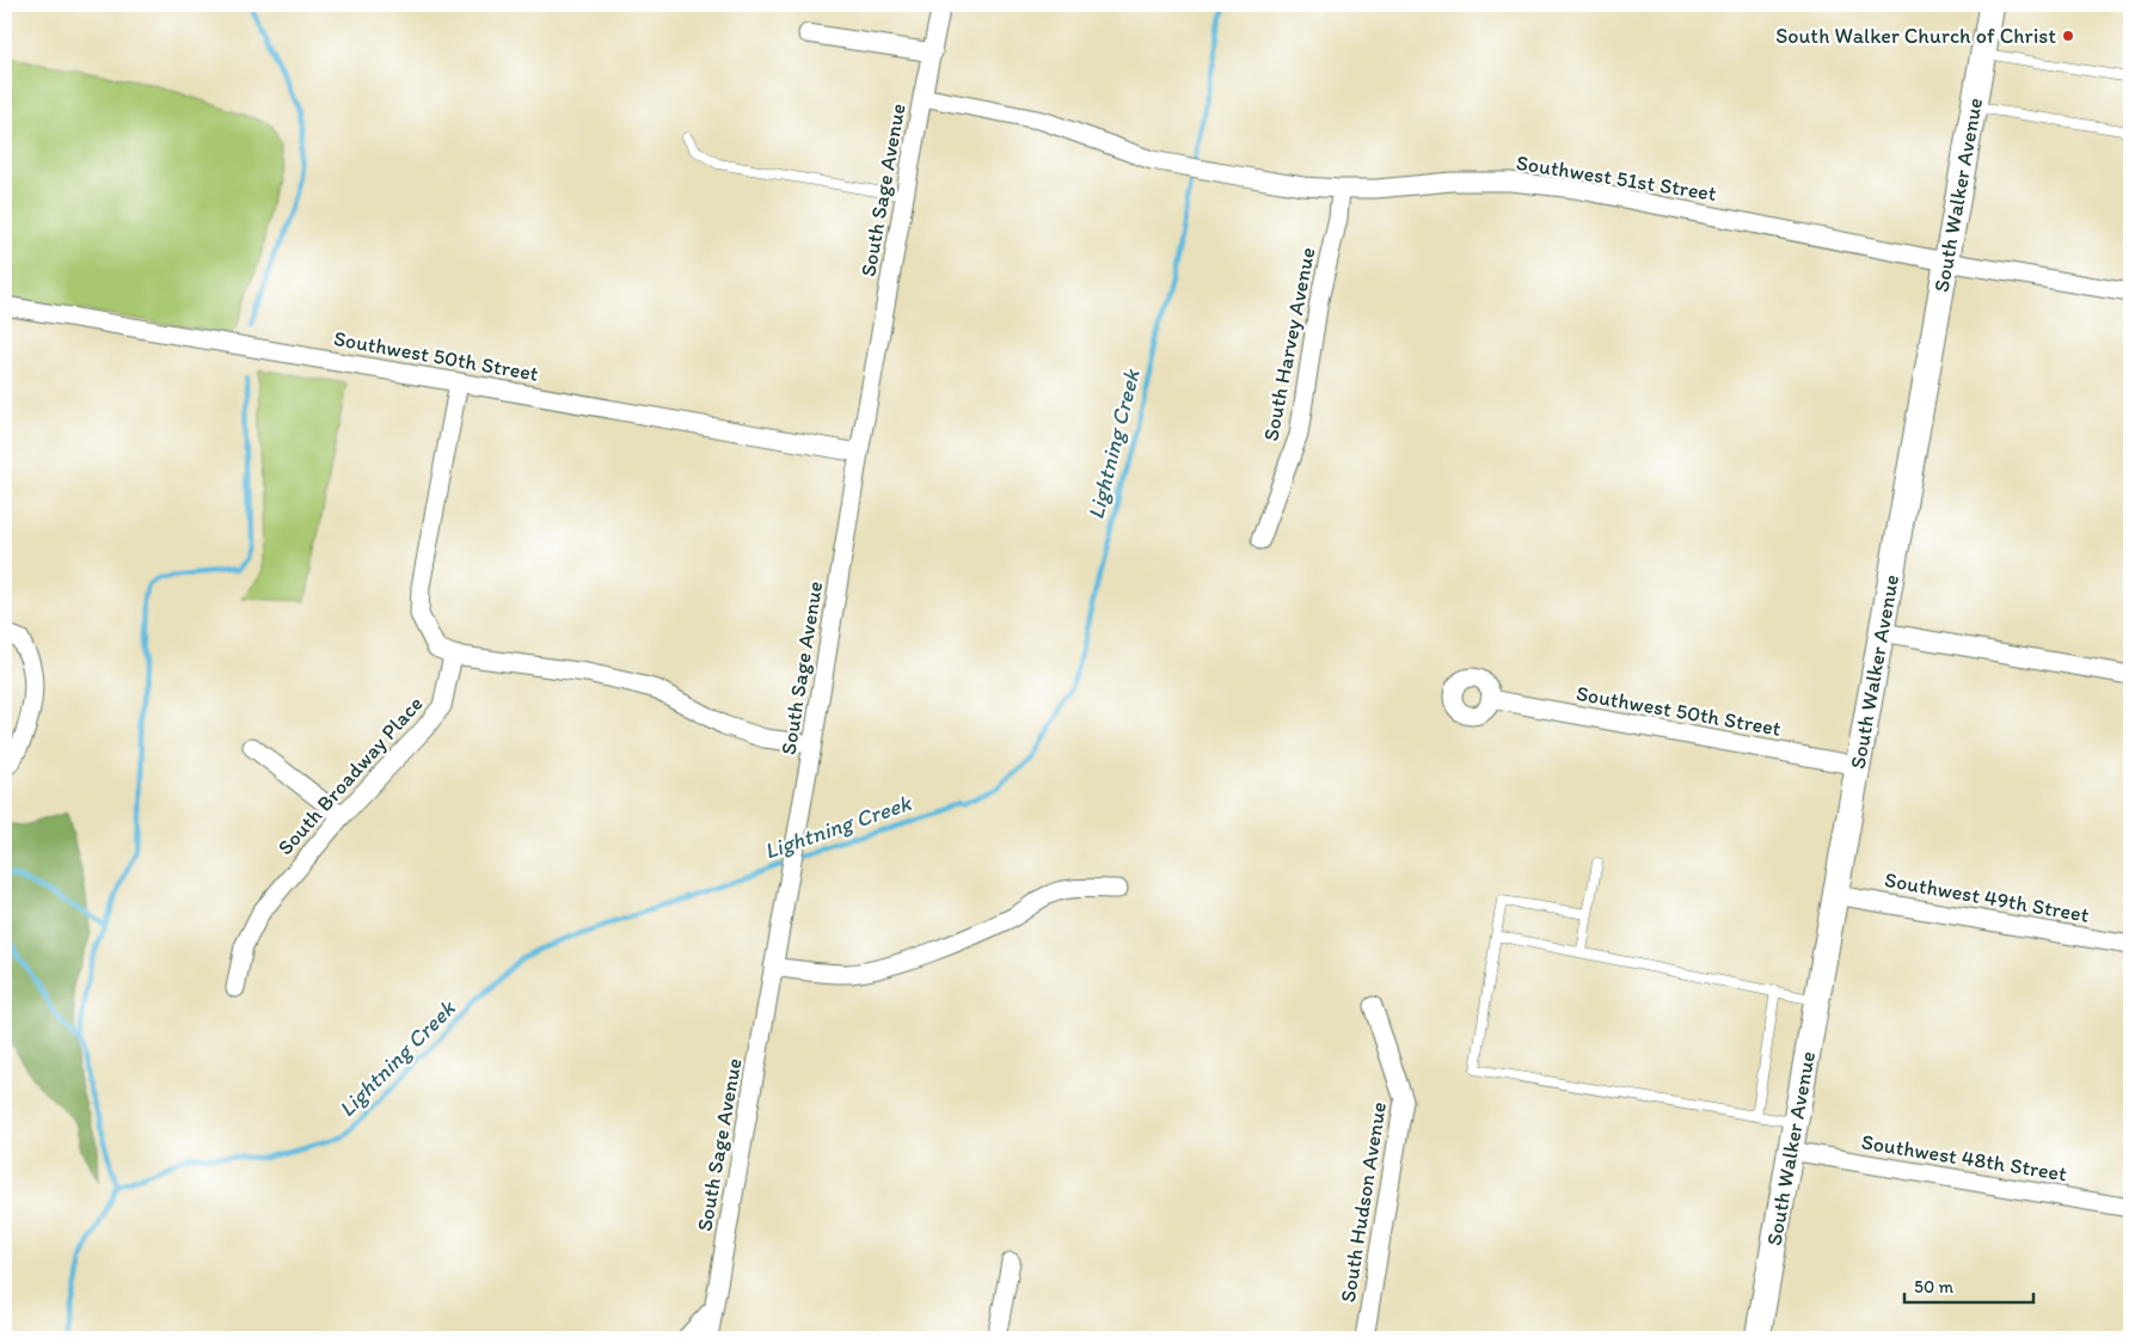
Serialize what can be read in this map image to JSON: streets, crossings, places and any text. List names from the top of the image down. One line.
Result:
{"streets":{"main road":["South Walker Avenue"],"street":["Southwest 51st Street","South Sage Avenue","South Harvey Avenue","Southwest 50th Street","South Broadway Place","Southwest 49th Street","Southwest 48th Street","South Hudson Avenue"]},"crossings":[["Southwest 51st Street","South Sage Avenue"],["Southwest 51st Street","South Walker Avenue"],["Southwest 51st Street","South Harvey Avenue"],["South Sage Avenue","Southwest 50th Street"],["South Walker Avenue","Southwest 50th Street"],["South Walker Avenue","Southwest 49th Street"],["South Walker Avenue","Southwest 48th Street"]],"water":["Lightning Creek"],"places":["South Walker Church of Christ"],"scale_bar":"50 m"}
